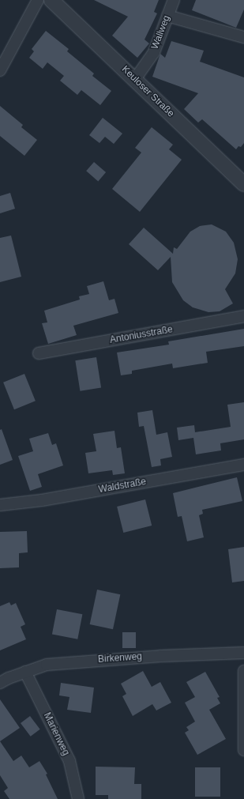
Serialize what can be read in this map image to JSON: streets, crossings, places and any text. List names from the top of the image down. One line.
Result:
{"streets":{"street":["Wallweg","Keuloser Straße","Antoniusstraße","Waldstraße","Birkenweg","Marienweg"]},"crossings":[["Wallweg","Keuloser Straße"],["Birkenweg","Marienweg"]]}
